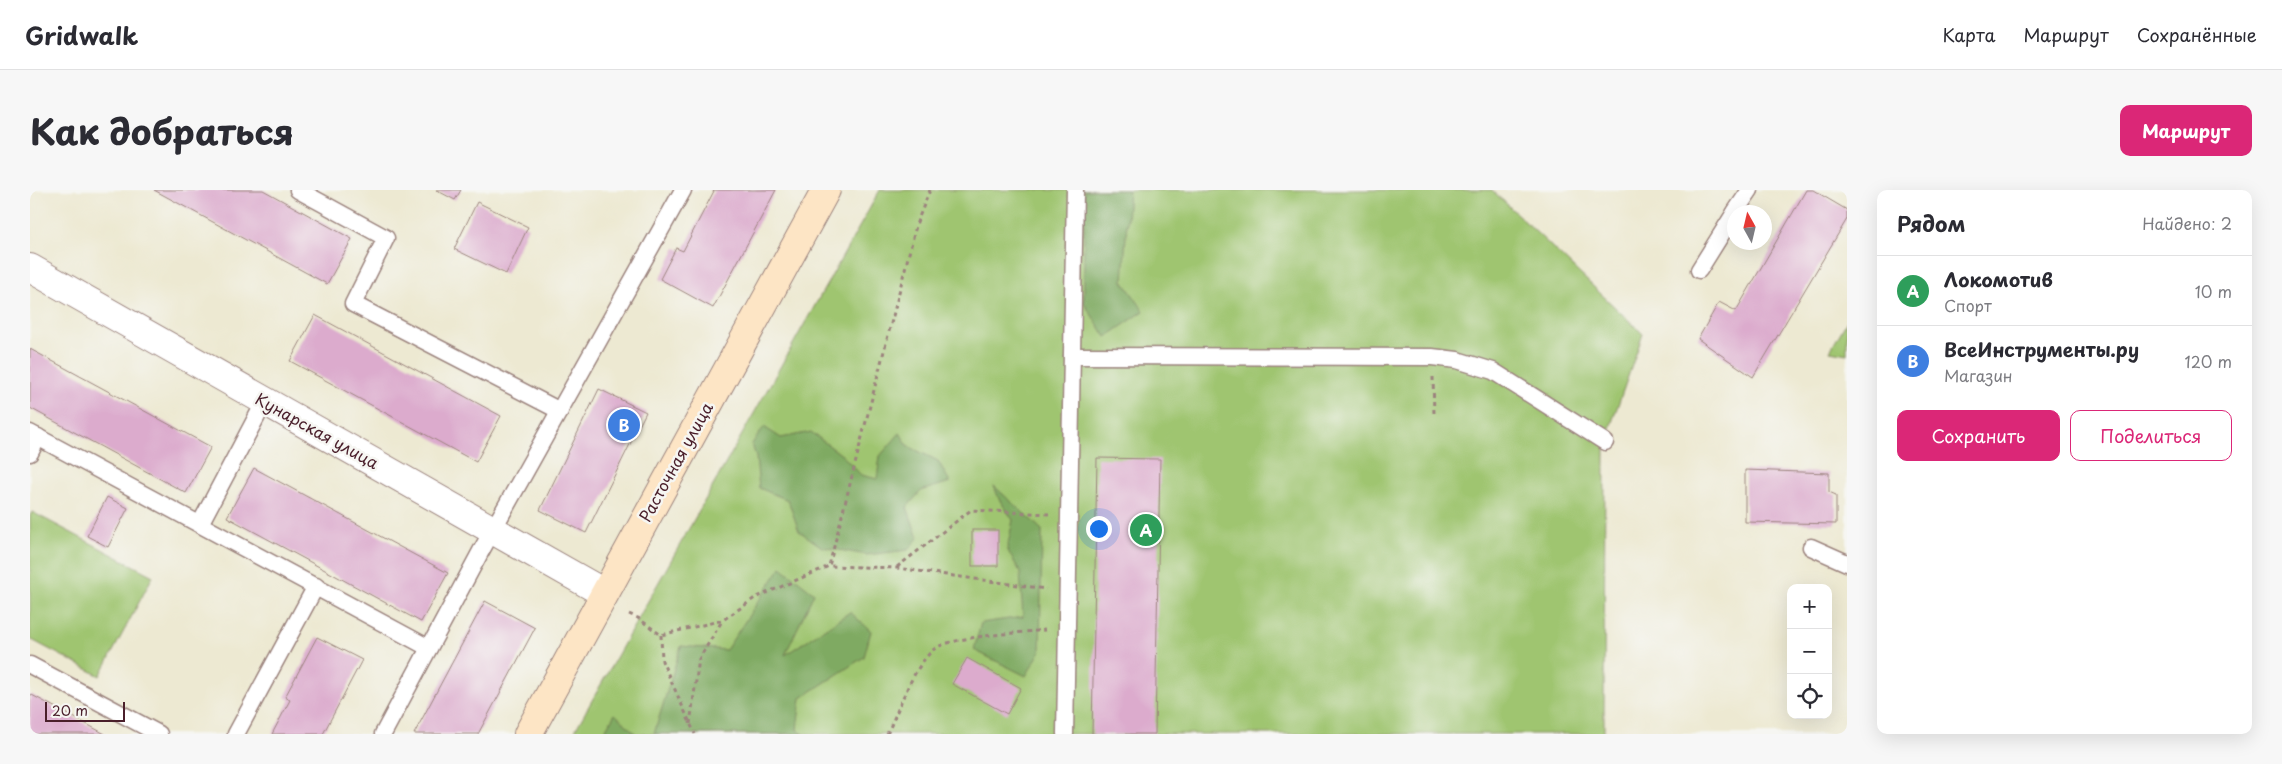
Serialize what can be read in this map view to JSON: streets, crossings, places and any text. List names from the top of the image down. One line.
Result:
{"streets":{"main road":["Расточная улица"],"street":["Кунарская улица"]},"crossings":[["Кунарская улица","Расточная улица"]],"scale_bar":"20 m","north":"top","page":{"header":"Gridwalk","nav":["Карта","Маршрут","Сохранённые"],"title":"Как добраться","buttons":["Маршрут",["Сохранить","Поделиться"]],"heading":["Рядом","Найдено: 2"],"list":[{"mark":"A","name":"Локомотив","note":"Спорт","value":"10 m"},{"mark":"B","name":"ВсеИнструменты.ру","note":"Магазин","value":"120 m"}],"pins":["B","A"],"map_buttons":["+","−"],"scale":"20 m"}}
